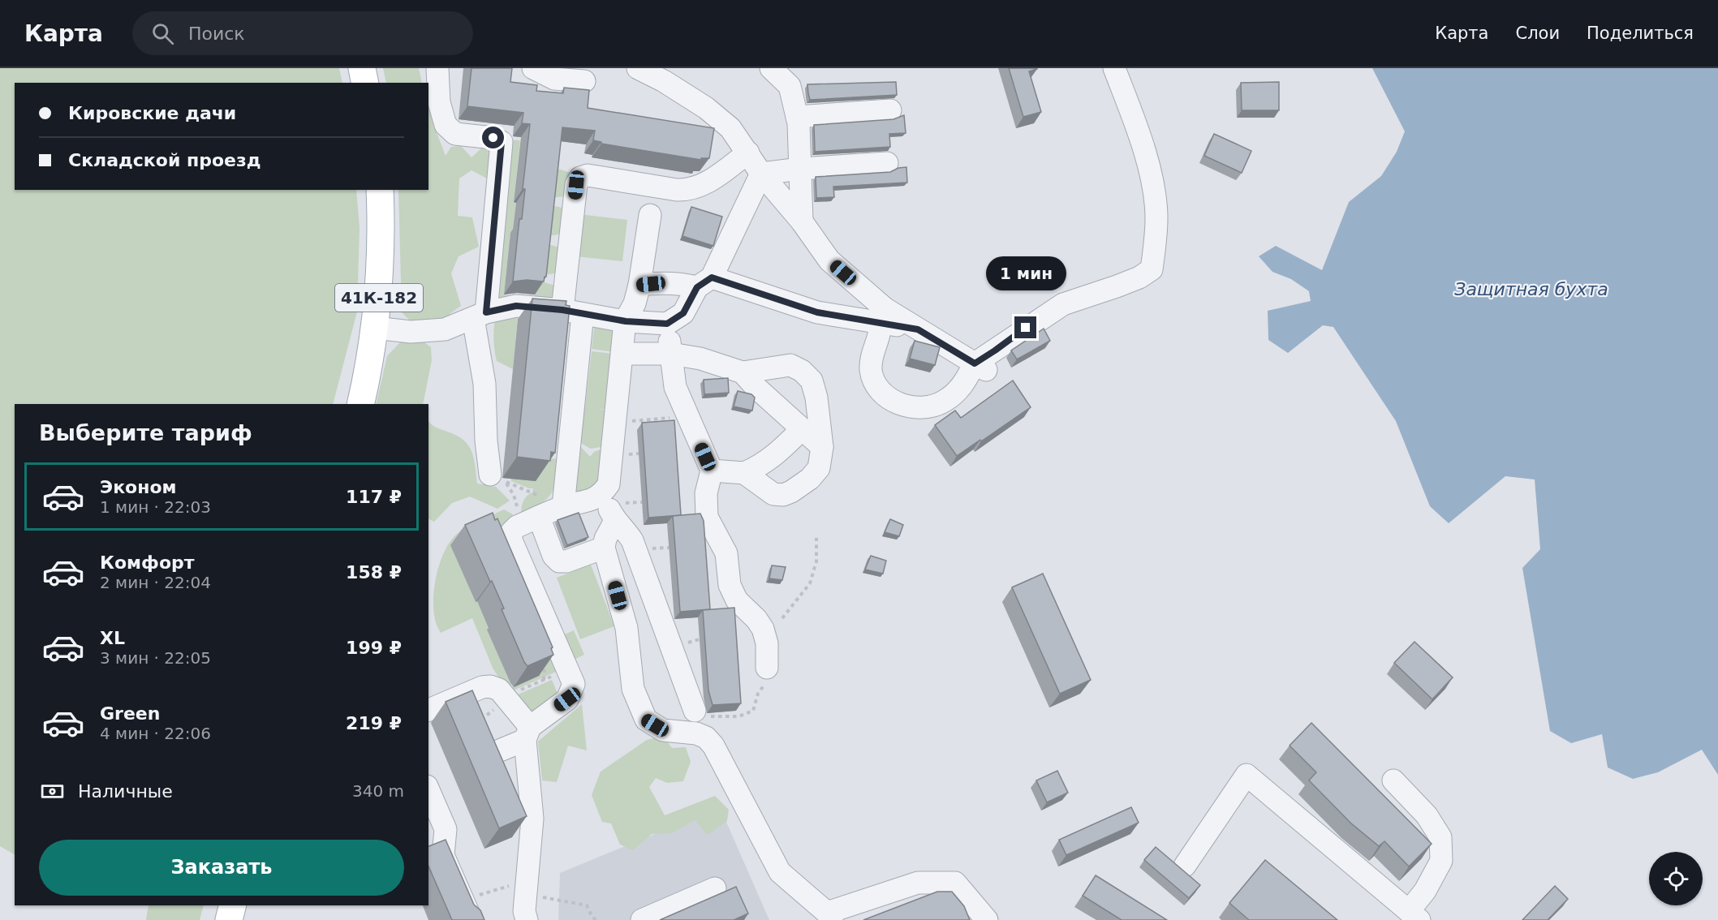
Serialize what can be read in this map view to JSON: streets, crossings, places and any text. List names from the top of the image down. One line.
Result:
{"streets":{"main road":["41К-182"]},"water":["Защитная бухта"],"page":{"header":"Карта","search":"Поиск","nav":["Карта","Слои","Поделиться"],"banner":["Кировские дачи","Складской проезд"],"bubble":"1 мин","heading":"Выберите тариф","list":[{"name":"Эконом","note":"1 мин · 22:03","value":"117 ₽"},{"name":"Комфорт","note":"2 мин · 22:04","value":"158 ₽"},{"name":"XL","note":"3 мин · 22:05","value":"199 ₽"},{"name":"Green","note":"4 мин · 22:06","value":"219 ₽"}],"pay":["Наличные","340 m"],"buttons":"Заказать"}}
